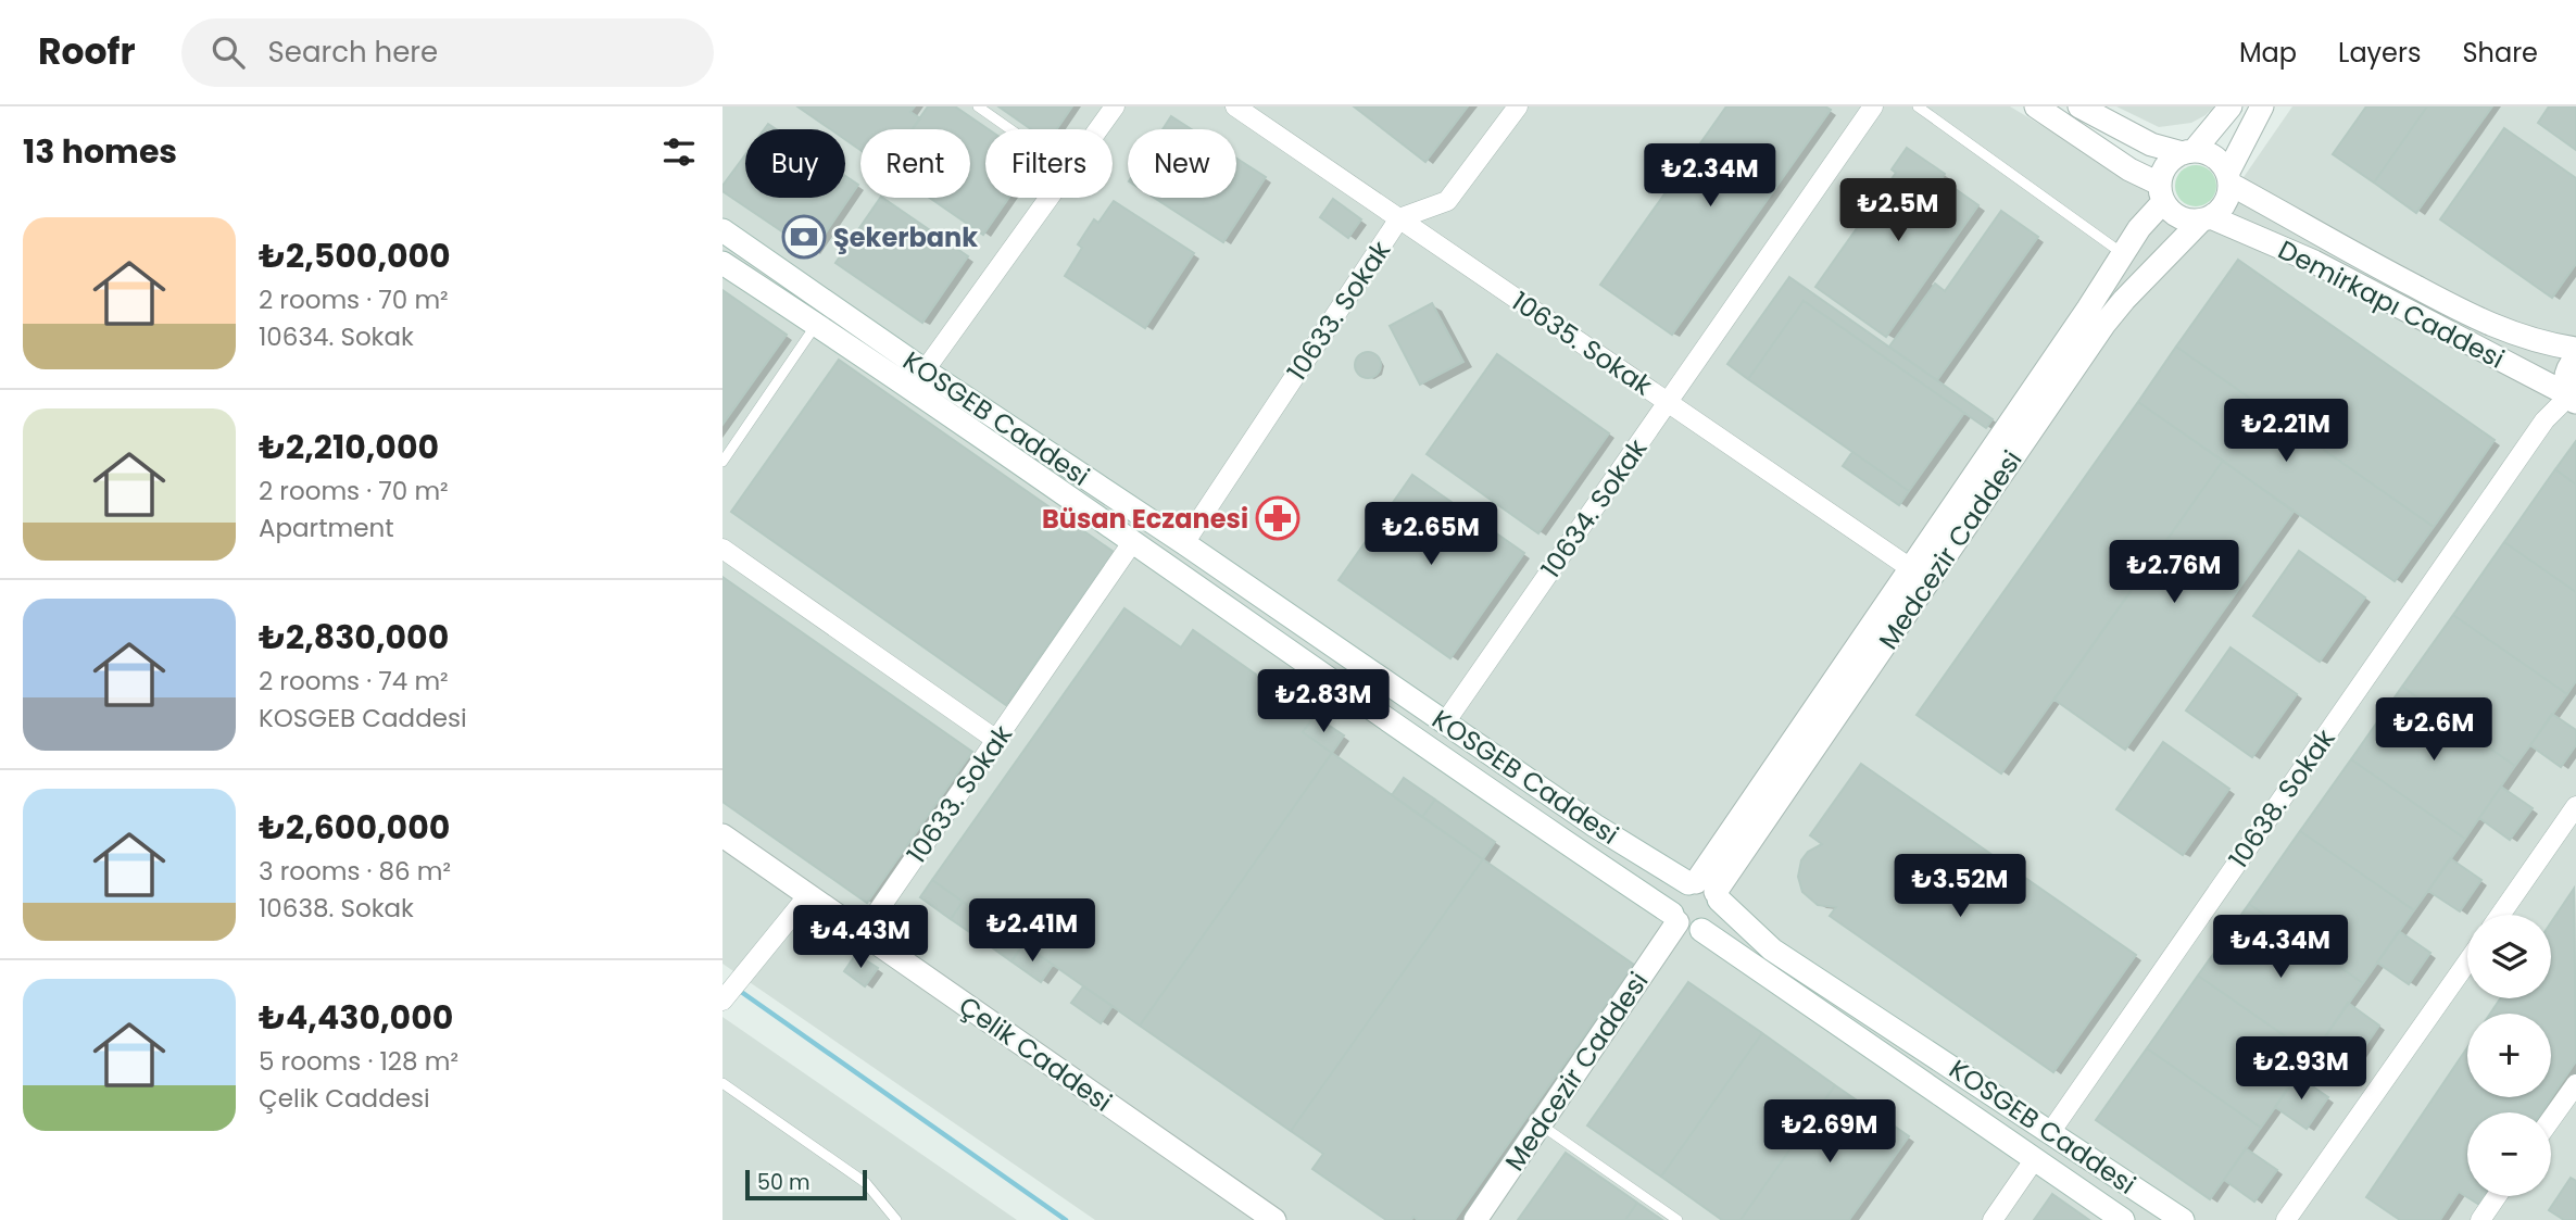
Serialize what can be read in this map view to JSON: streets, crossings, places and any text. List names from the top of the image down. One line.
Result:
{"streets":{"street":["Demirkapı Caddesi","10633. Sokak","10635. Sokak","KOSGEB Caddesi","10634. Sokak","Medcezir Caddesi","10638. Sokak","Çelik Caddesi"]},"crossings":[["Demirkapı Caddesi","Medcezir Caddesi"],["Demirkapı Caddesi","10638. Sokak"],["10633. Sokak","10635. Sokak"],["10633. Sokak","KOSGEB Caddesi"],["10633. Sokak","Çelik Caddesi"],["10635. Sokak","10634. Sokak"],["10635. Sokak","Medcezir Caddesi"],["KOSGEB Caddesi","10634. Sokak"],["KOSGEB Caddesi","Medcezir Caddesi"],["KOSGEB Caddesi","10638. Sokak"]],"places":{"bank":["Şekerbank"],"pharmacy":["Büsan Eczanesi"]},"scale_bar":"50 m","page":{"header":"Roofr","search":"Search here","nav":["Map","Layers","Share"],"heading":"13 homes","chip":["Buy","Rent","Filters","New"],"price":["₺2.34M","₺2.5M","₺2.21M","₺2.65M","₺2.76M","₺2.83M","₺2.6M","₺3.52M","₺2.41M","₺4.43M","₺4.34M","₺2.93M","₺2.69M"],"list":[{"name":"₺2,500,000","note":"2 rooms · 70 m² · 10634. Sokak"},{"name":"₺2,210,000","note":"2 rooms · 70 m² · Apartment"},{"name":"₺2,830,000","note":"2 rooms · 74 m² · KOSGEB Caddesi"},{"name":"₺2,600,000","note":"3 rooms · 86 m² · 10638. Sokak"},{"name":"₺4,430,000","note":"5 rooms · 128 m² · Çelik Caddesi"}],"map_buttons":["+","−"],"scale":"50 m"}}
